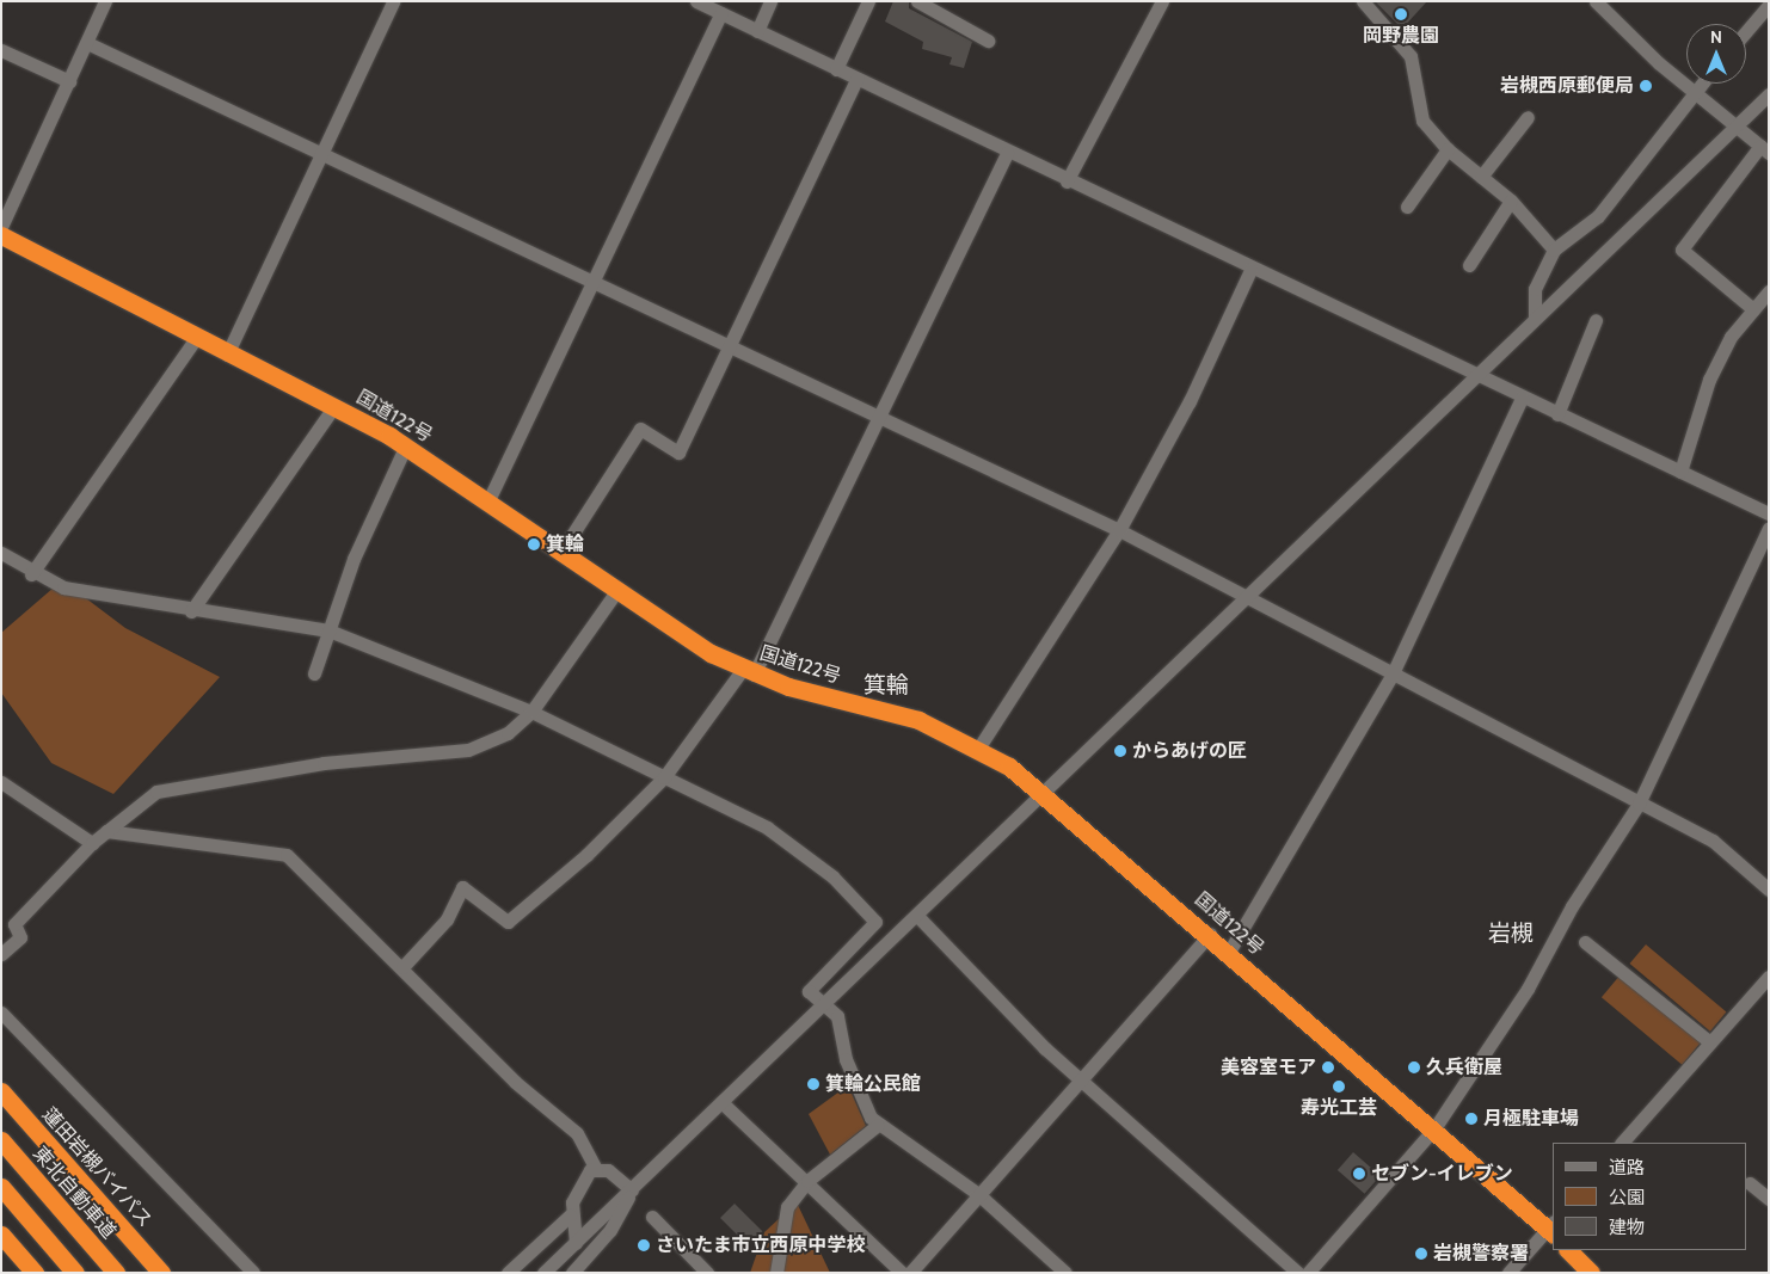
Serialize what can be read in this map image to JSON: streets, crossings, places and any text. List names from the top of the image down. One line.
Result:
{"streets":{"highway":["国道122号","蓮田岩槻バイパス","東北自動車道"]},"districts":["箕輪","岩槻"],"places":["岡野農園","岩槻西原郵便局","箕輪","からあげの匠","美容室モア","久兵衛屋","箕輪公民館","寿光工芸","月極駐車場","セブン-イレブン","さいたま市立西原中学校","岩槻警察署"],"legend":["道路","公園","建物"],"north":"top"}
